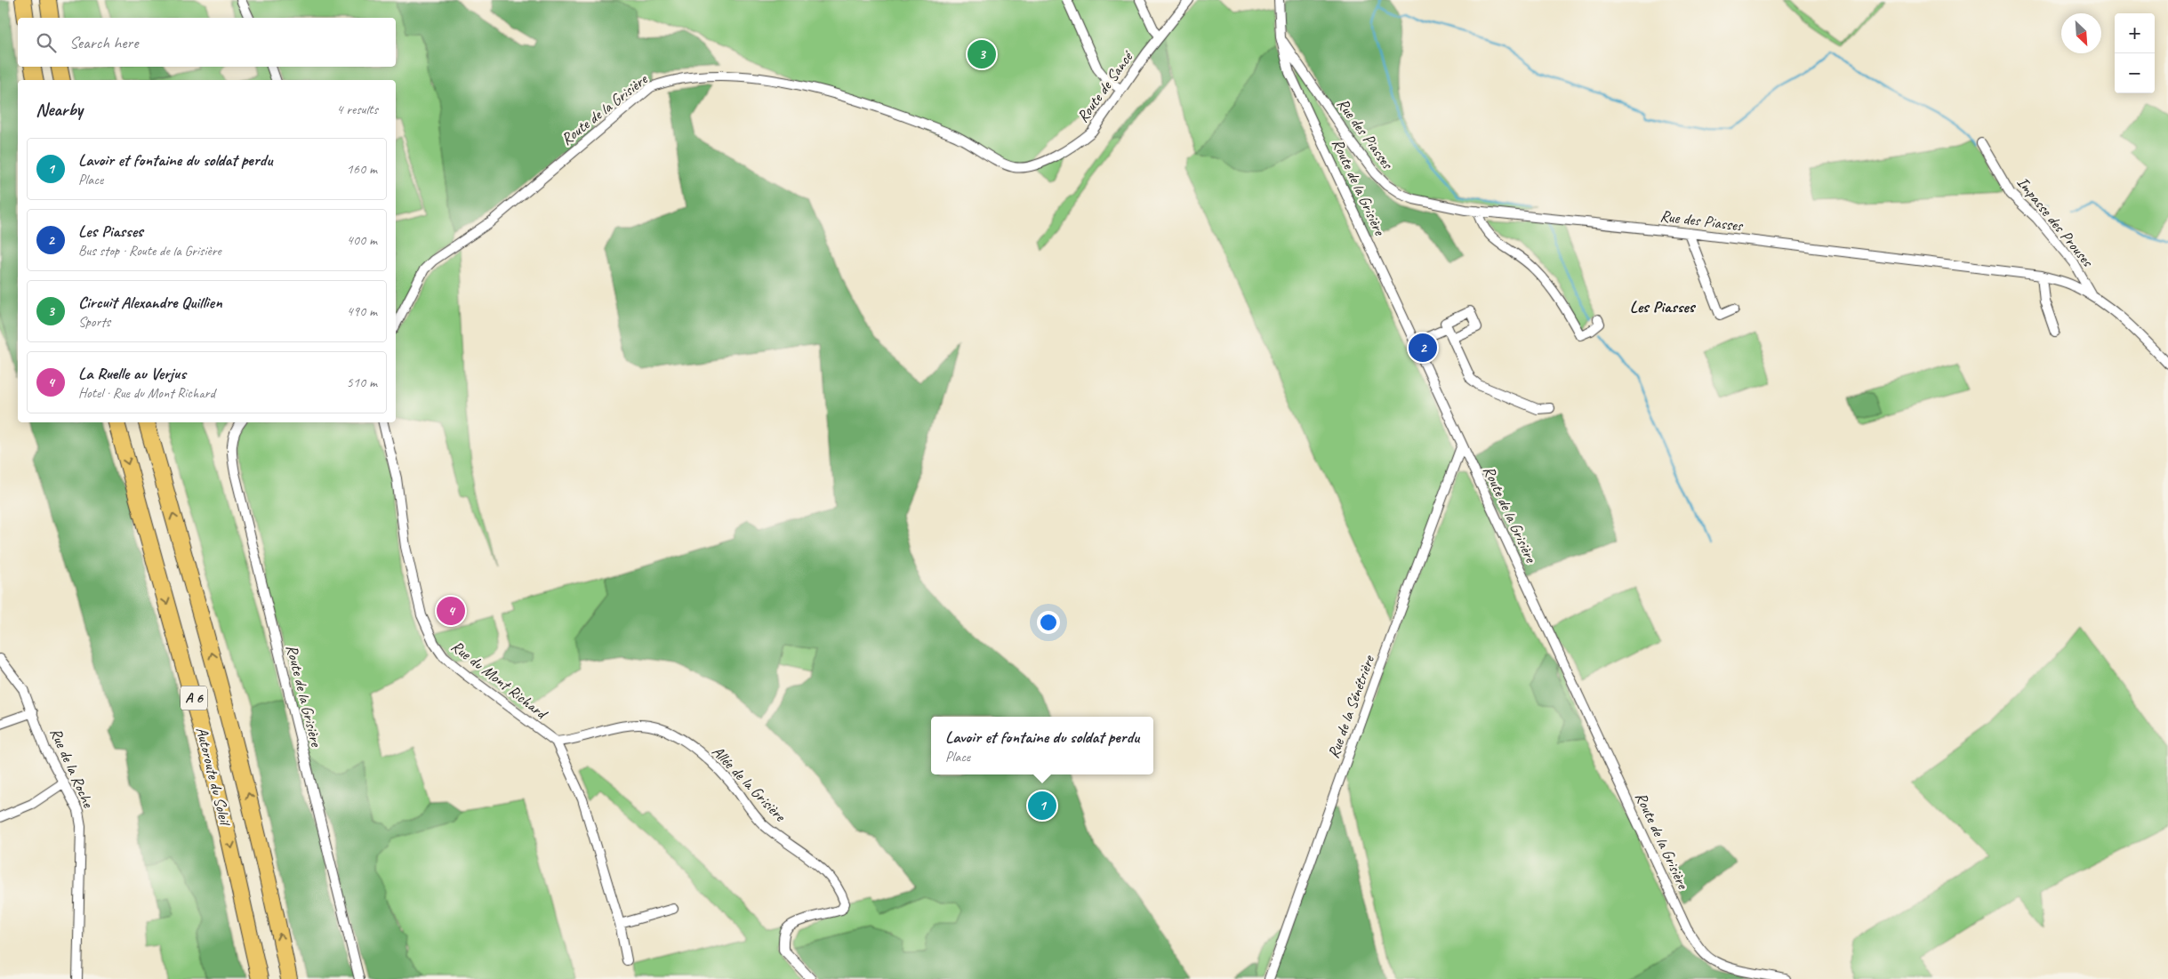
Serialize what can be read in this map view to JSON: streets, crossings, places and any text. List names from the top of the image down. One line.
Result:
{"streets":{"highway":["A 6","Autoroute du Soleil"],"street":["Route de Sancé","Route de la Grisière","Rue des Piasses","Impasse des Prouses","Rue du Mont Richard","Rue de la Sénétrière","Rue de la Roche","Allée de la Grisière"]},"crossings":[["Route de Sancé","Route de la Grisière"],["Route de la Grisière","Rue des Piasses"],["Route de la Grisière","Rue de la Sénétrière"],["Rue des Piasses","Impasse des Prouses"],["Rue du Mont Richard","Allée de la Grisière"]],"districts":["Les Piasses"],"north":"bottom right","page":{"map_buttons":["+","−"],"search":"Search here","pins":["3","2","4","1"],"heading":["Nearby","4 results"],"list":[{"mark":"1","name":"Lavoir et fontaine du soldat perdu","note":"Place","value":"160 m"},{"mark":"2","name":"Les Piasses","note":"Bus stop · Route de la Grisière","value":"400 m"},{"mark":"3","name":"Circuit Alexandre Quillien","note":"Sports","value":"490 m"},{"mark":"4","name":"La Ruelle au Verjus","note":"Hotel · Rue du Mont Richard","value":"510 m"}],"popup":["Lavoir et fontaine du soldat perdu","Place"]}}
